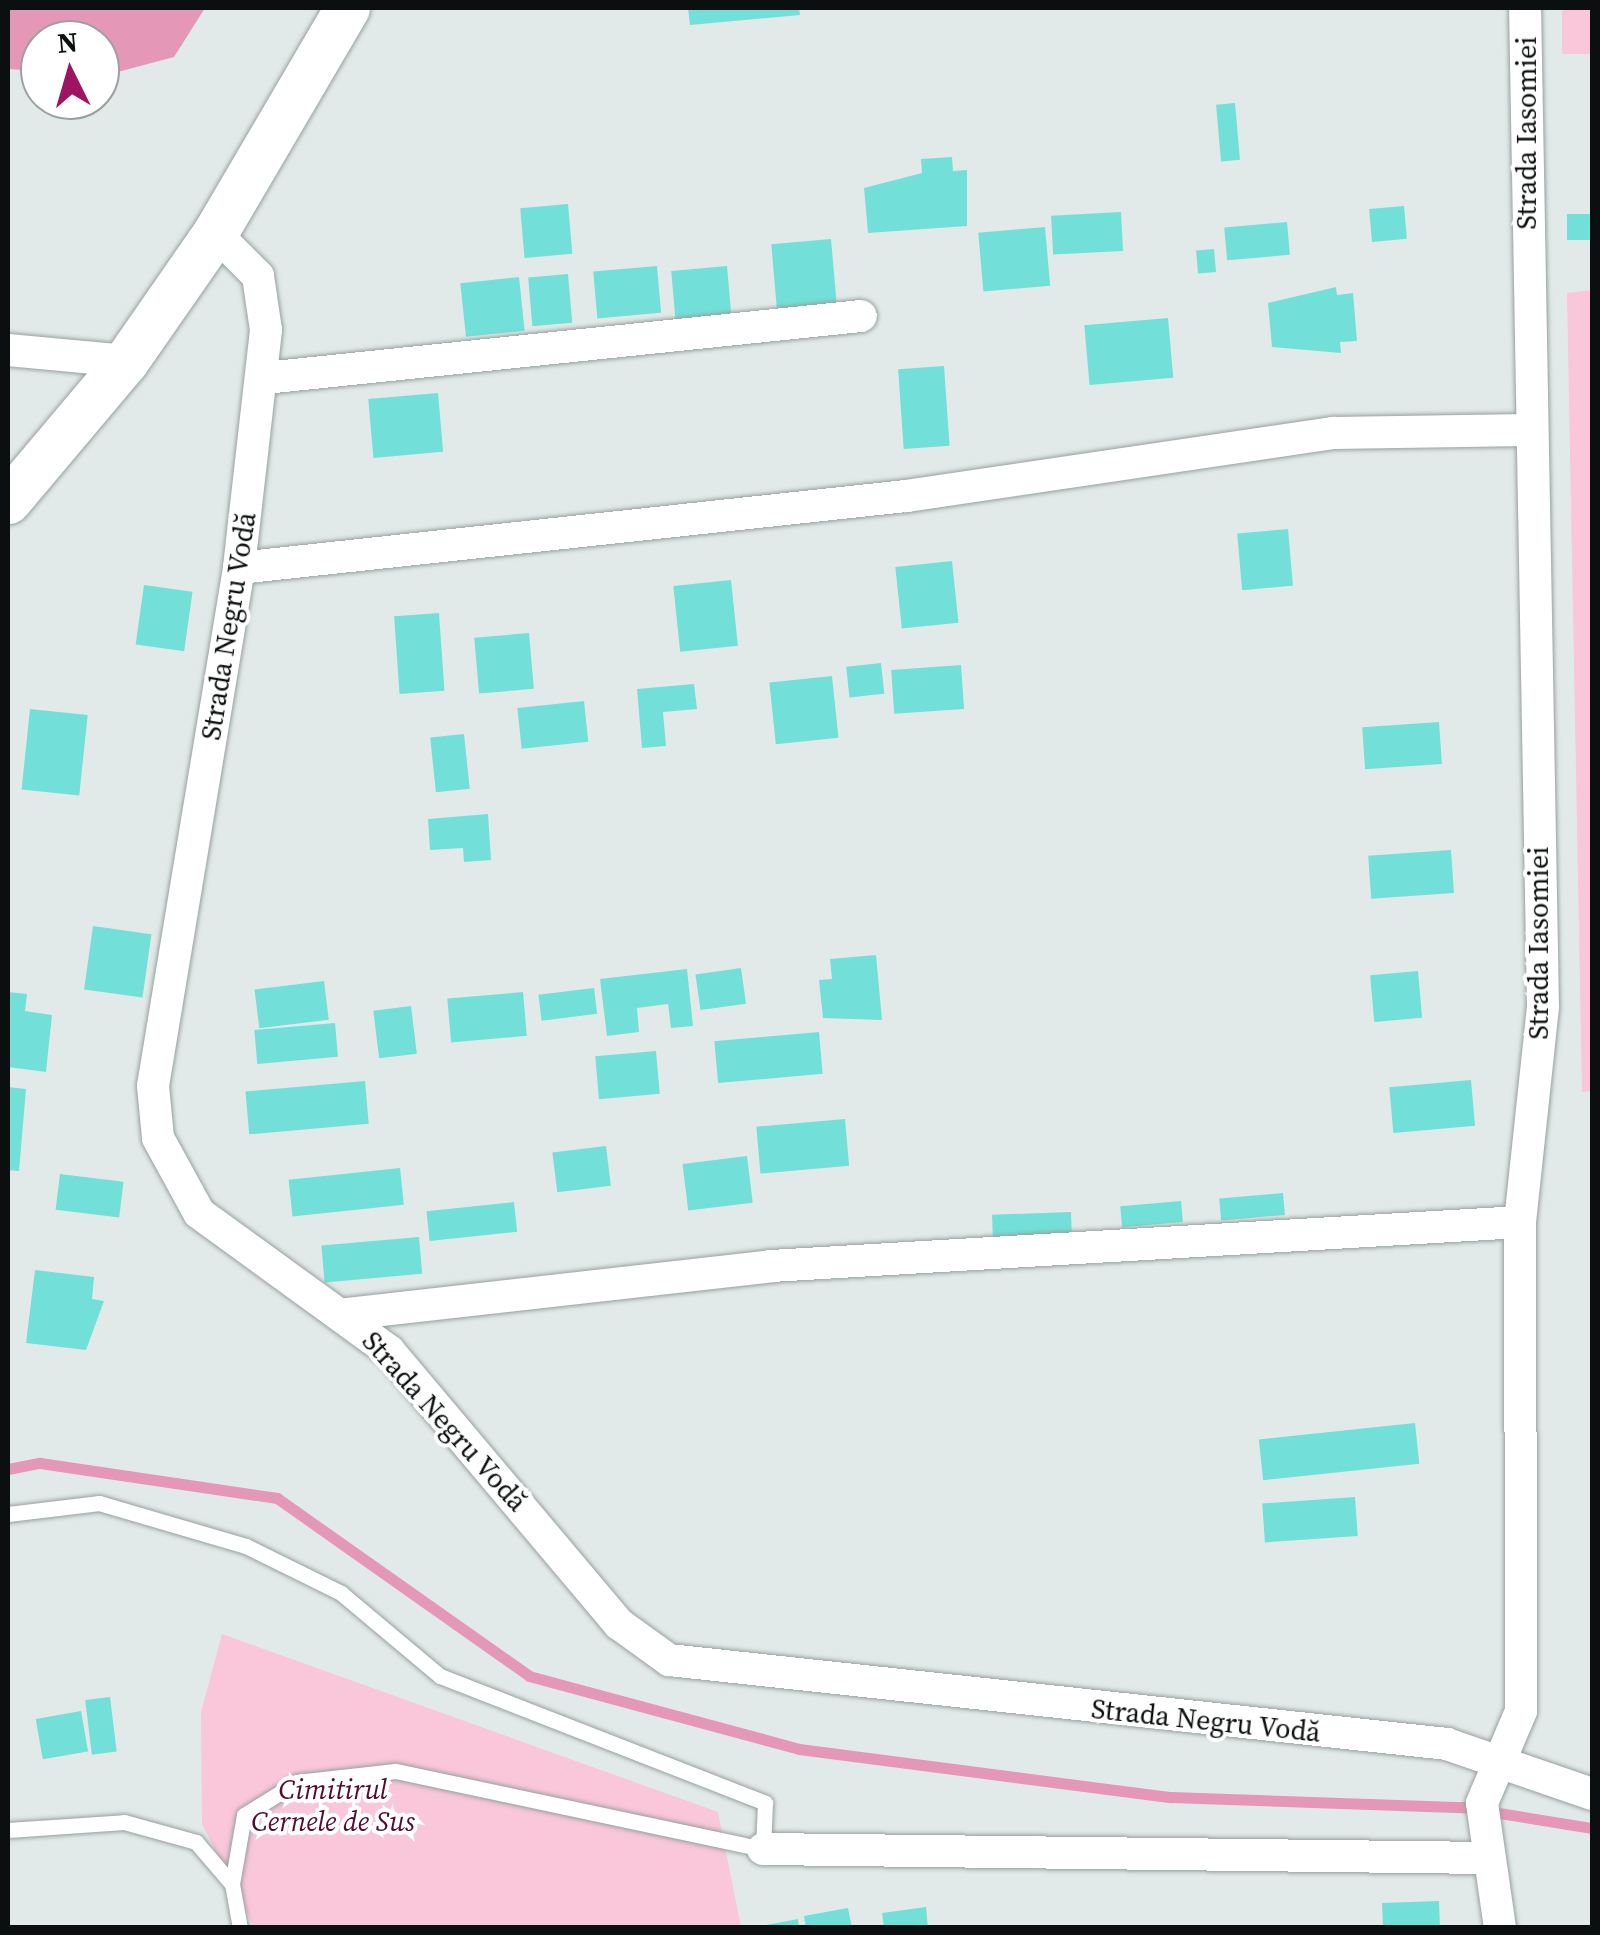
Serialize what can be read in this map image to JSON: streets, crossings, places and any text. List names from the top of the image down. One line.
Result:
{"streets":{"street":["Strada Iasomiei","Strada Negru Vodă"]},"crossings":[["Strada Iasomiei","Strada Negru Vodă"]],"parks":["Cimitirul Cernele de Sus"],"north":"top"}
